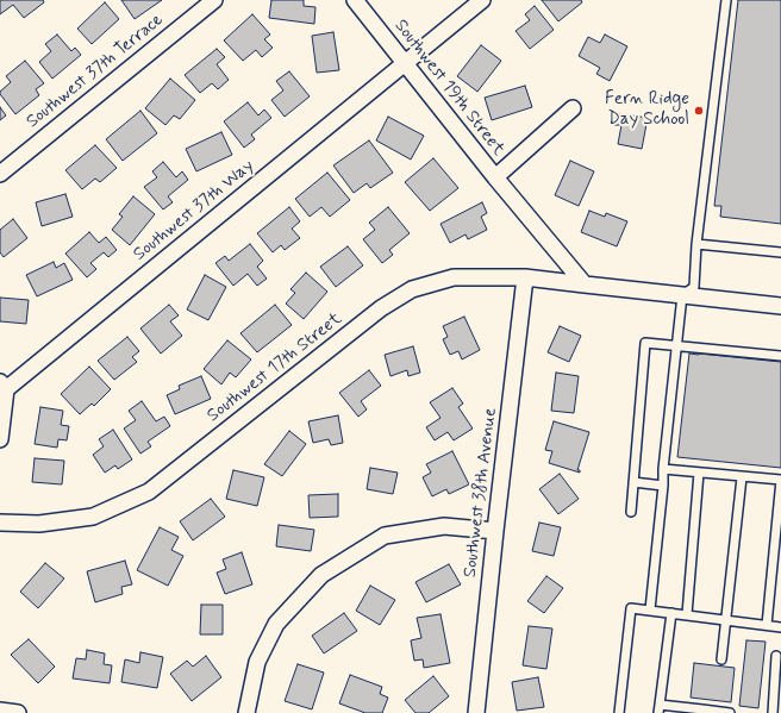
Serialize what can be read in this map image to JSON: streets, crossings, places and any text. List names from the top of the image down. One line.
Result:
{"streets":{"street":["Southwest 37th Terrace","Southwest 19th Street","Southwest 37th Way","Southwest 17th Street","Southwest 38th Avenue"]},"crossings":[["Southwest 19th Street","Southwest 37th Way"],["Southwest 19th Street","Southwest 17th Street"],["Southwest 17th Street","Southwest 38th Avenue"]],"places":["Fern Ridge Day School"]}
